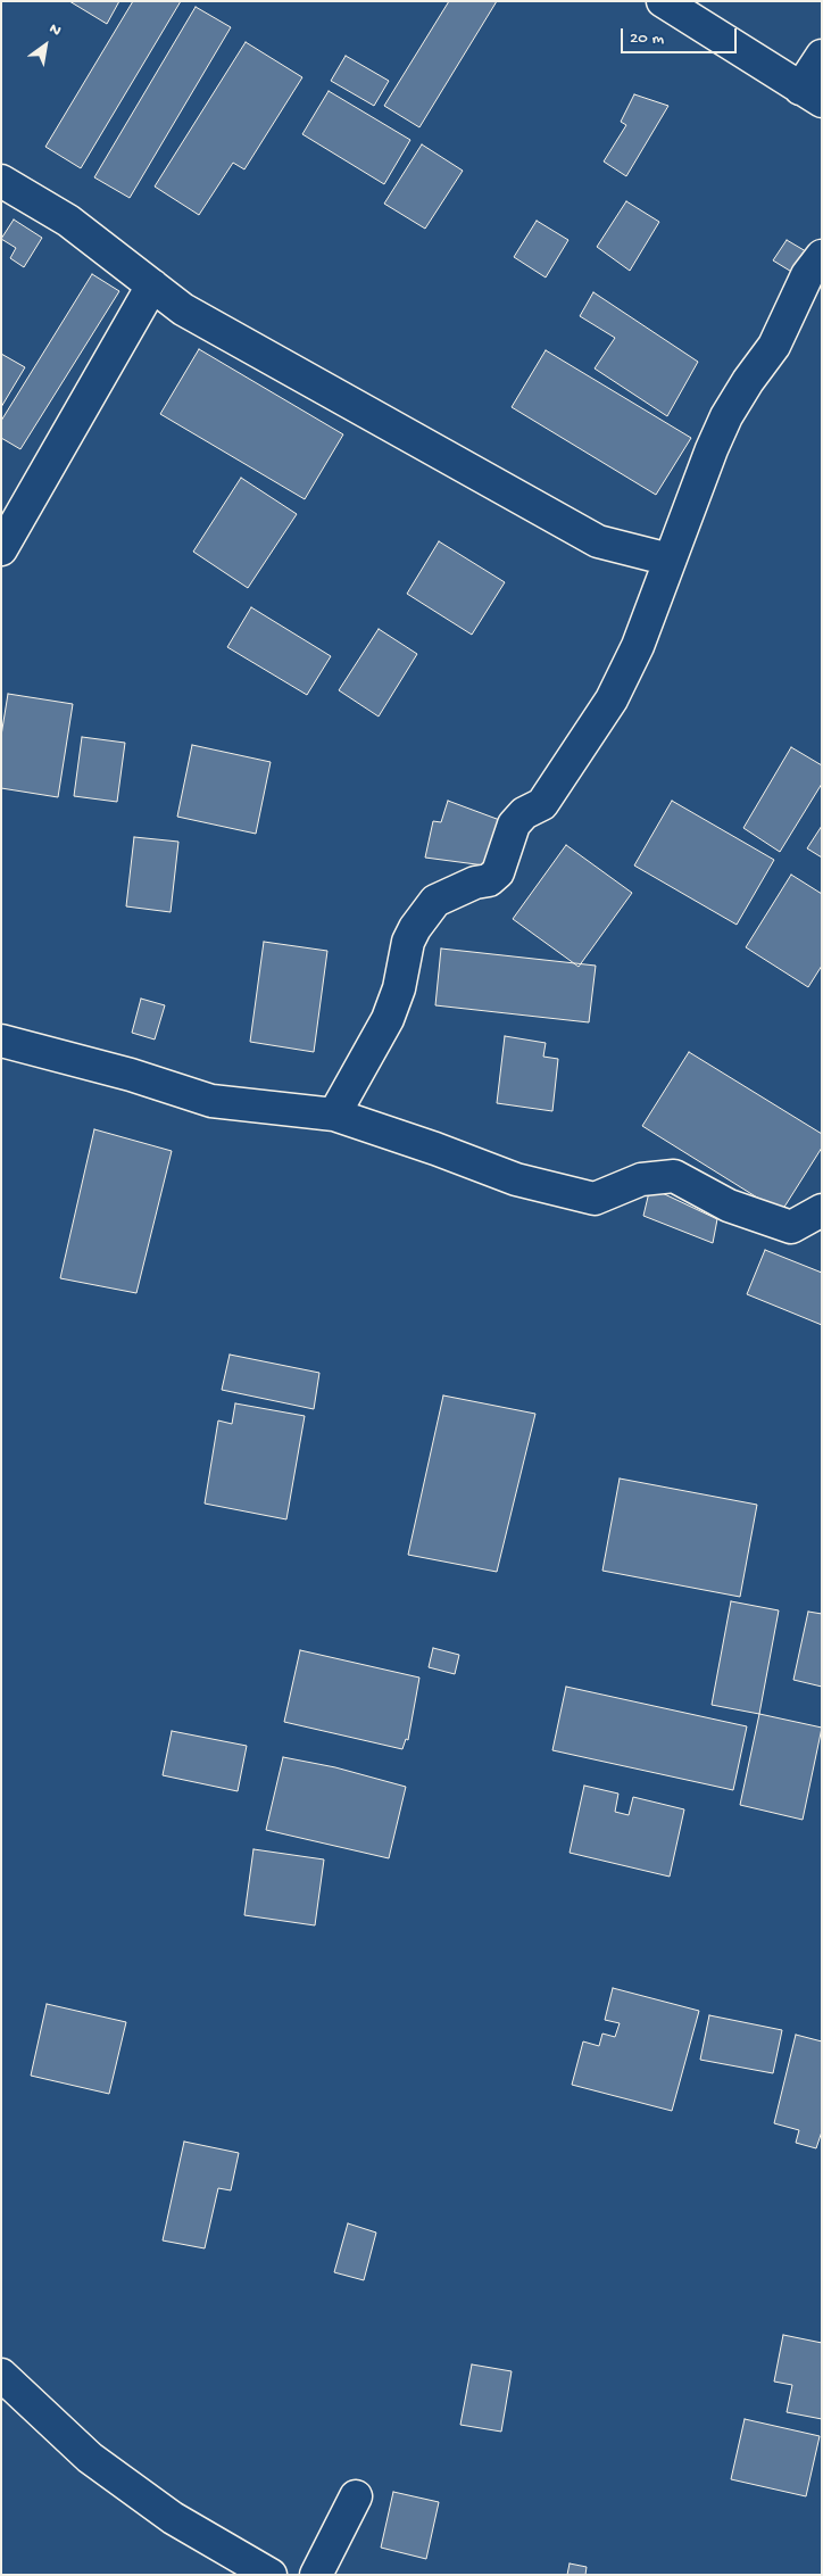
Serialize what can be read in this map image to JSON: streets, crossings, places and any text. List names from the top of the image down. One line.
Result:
{"scale_bar":"20 m","north":"top right"}
